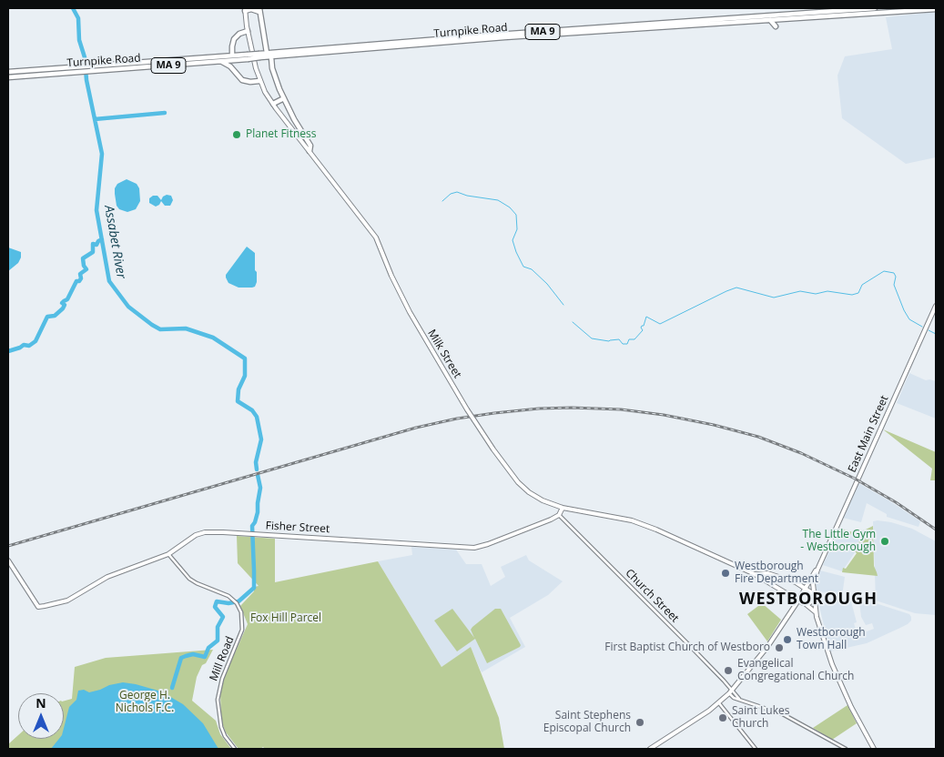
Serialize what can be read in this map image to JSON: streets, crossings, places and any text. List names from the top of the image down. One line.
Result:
{"streets":{"highway":["Turnpike Road","MA 9"],"main road":["Milk Street","East Main Street","Fisher Street"],"street":["Church Street","Mill Road"]},"crossings":[["Milk Street","East Main Street"],["East Main Street","Church Street"],["Fisher Street","Church Street"],["Fisher Street","Mill Road"]],"districts":["WESTBOROUGH"],"water":["Assabet River"],"parks":["Fox Hill Parcel","George H. Nichols F.C."],"places":["Planet Fitness","The Little Gym - Westborough","Westborough Fire Department","Westborough Town Hall","First Baptist Church of Westboro","Evangelical Congregational Church","Saint Lukes Church","Saint Stephens Episcopal Church"],"north":"top"}
